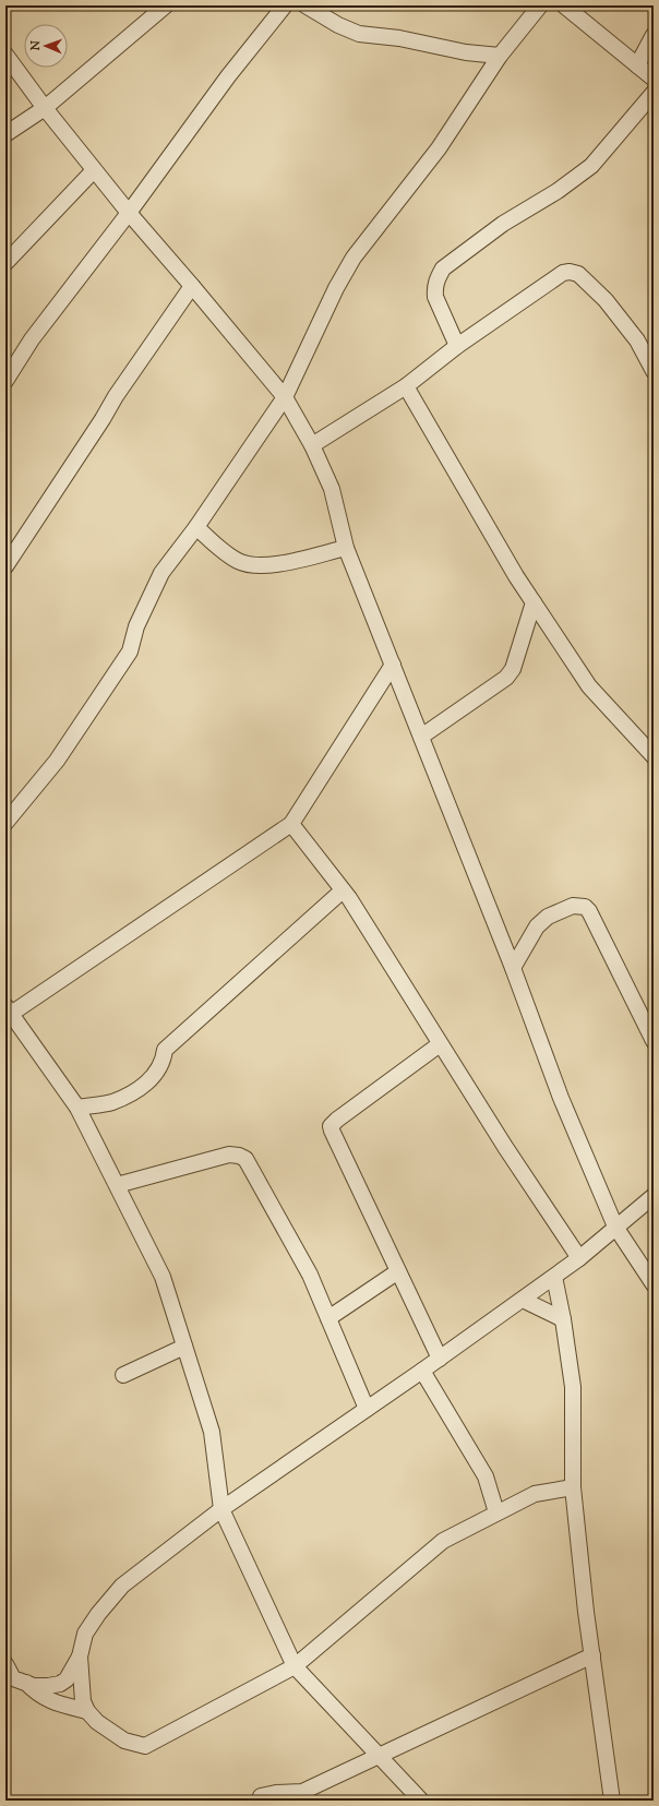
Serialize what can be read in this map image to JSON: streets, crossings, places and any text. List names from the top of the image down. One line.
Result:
{"north":"left"}
